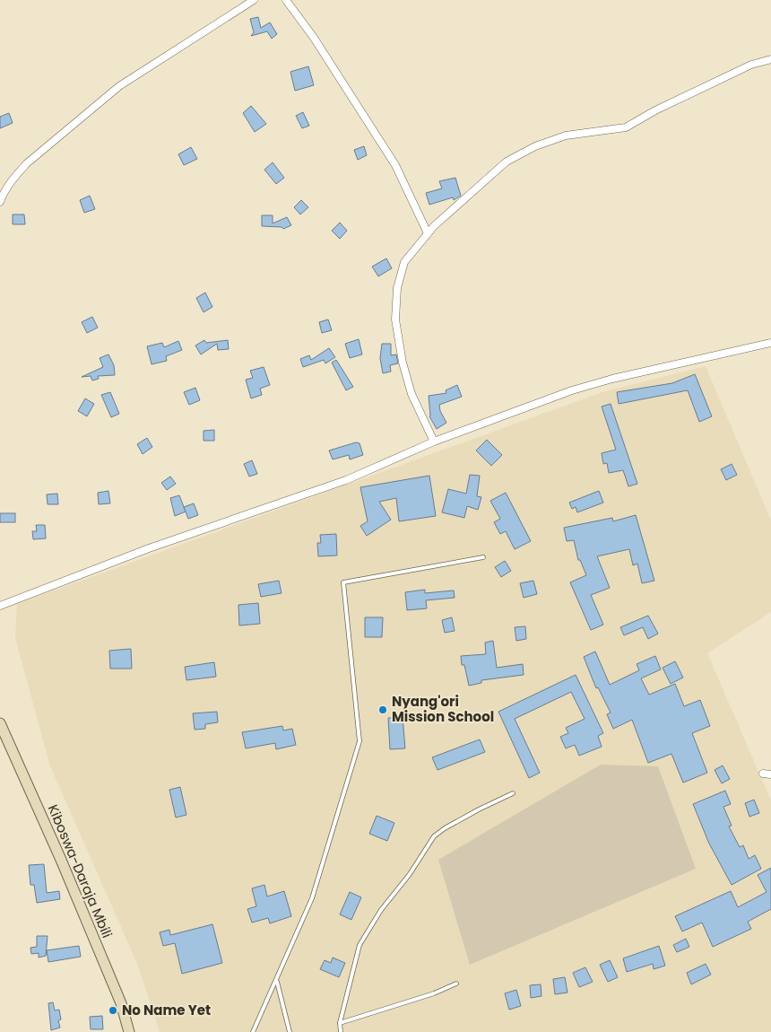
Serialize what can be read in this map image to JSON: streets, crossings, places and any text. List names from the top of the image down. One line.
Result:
{"streets":{"main road":["Kiboswa-Daraja Mbili"]},"places":["Nyang'ori Mission School","No Name Yet"]}
